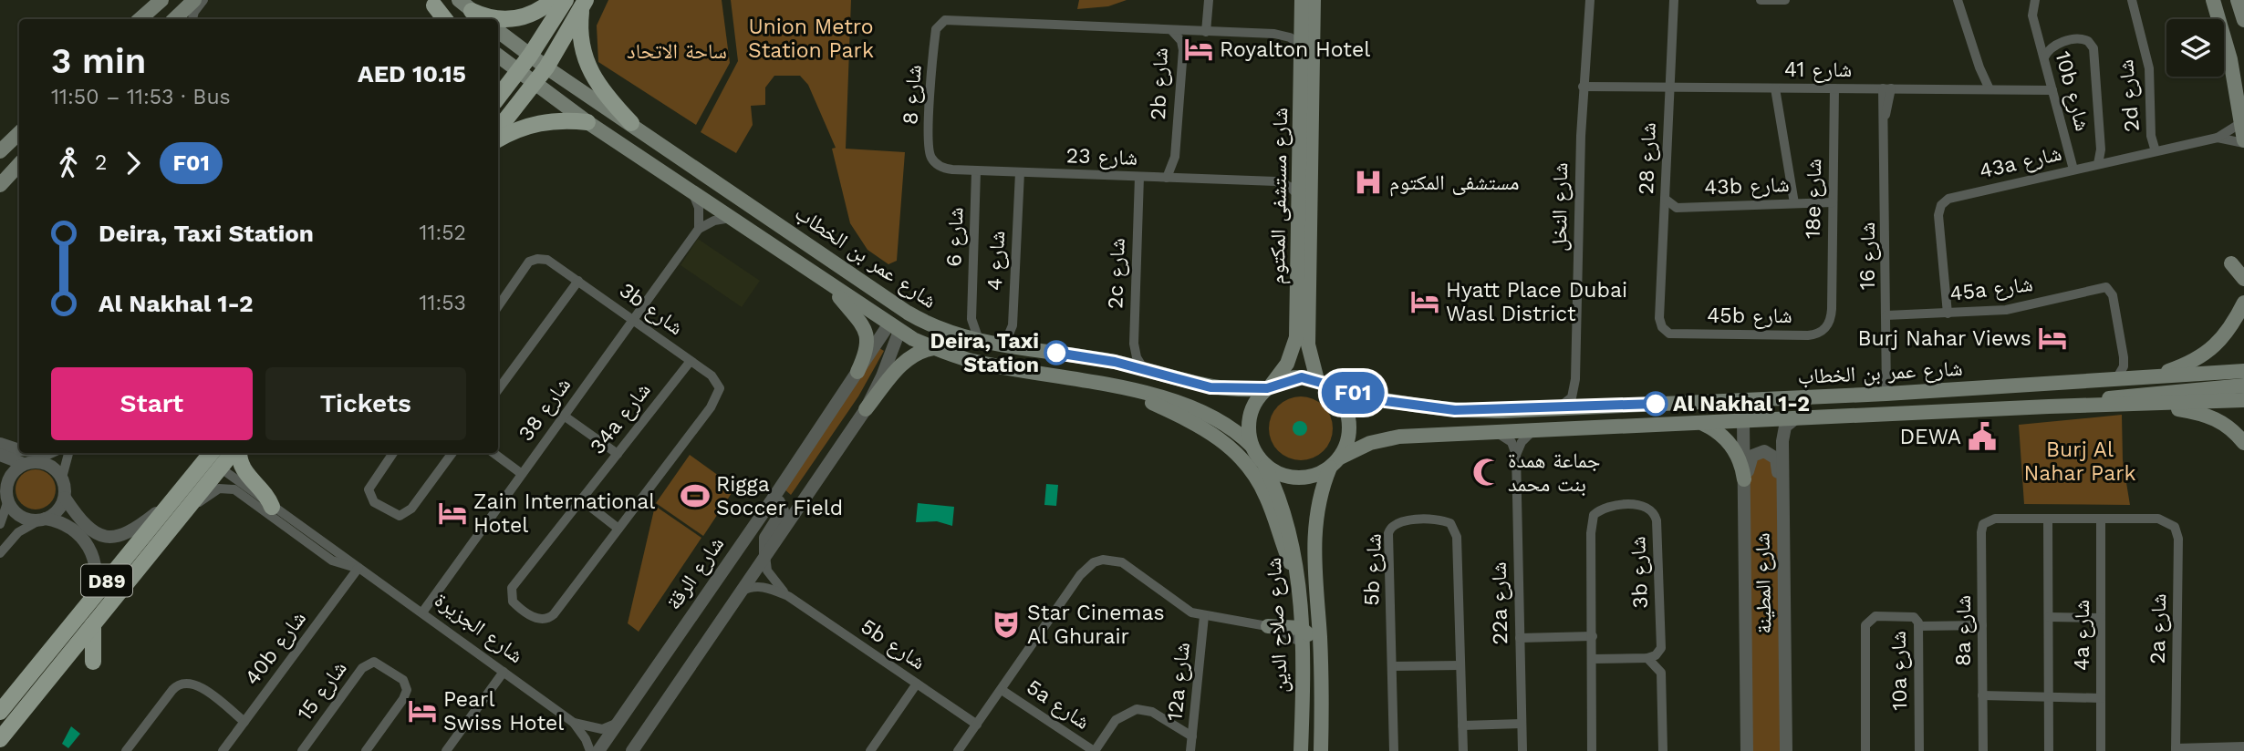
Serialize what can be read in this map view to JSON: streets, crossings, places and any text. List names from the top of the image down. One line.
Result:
{"streets":{"main road":["شارع مستشفى المكتوم","شارع عمر بن الخطاب","D89","شارع صلاح الدين"],"street":["شارع 41","2b شارع","10b شارع","شارع 8","2d شارع","شارع 23","شارع 28","43a شارع","43b شارع","18e شارع","شارع النخل","شارع 6","شارع 16","شارع 4","2c شارع","45a شارع","3b شارع","45b شارع","شارع 38","34a شارع","5b شارع","شارع الرقة","شارع المطينة","22a شارع","شارع الجزيرة","2a شارع","8a شارع","4a شارع","40b شارع","10a شارع","12a شارع","شارع 15","5a شارع"]},"crossings":[["شارع 41","10b شارع"],["شارع 41","شارع 28"],["شارع 41","18e شارع"],["شارع 41","شارع النخل"],["شارع 41","شارع 16"],["2b شارع","شارع 8"],["2b شارع","شارع 23"],["10b شارع","43a شارع"],["شارع 8","شارع 23"],["2d شارع","43a شارع"],["شارع 23","شارع 6"],["شارع 23","شارع 4"],["شارع 23","2c شارع"],["شارع 28","43b شارع"],["شارع 28","45b شارع"],["43a شارع","45a شارع"],["43b شارع","18e شارع"],["شارع مستشفى المكتوم","شارع عمر بن الخطاب"],["شارع مستشفى المكتوم","شارع صلاح الدين"],["18e شارع","45b شارع"],["شارع النخل","شارع عمر بن الخطاب"],["شارع 6","شارع عمر بن الخطاب"],["شارع 16","شارع عمر بن الخطاب"],["شارع 16","45a شارع"],["شارع عمر بن الخطاب","شارع 4"],["شارع عمر بن الخطاب","2c شارع"],["شارع عمر بن الخطاب","45a شارع"],["شارع عمر بن الخطاب","شارع الرقة"],["شارع عمر بن الخطاب","شارع المطينة"],["شارع عمر بن الخطاب","شارع صلاح الدين"],["3b شارع","شارع 38"],["3b شارع","34a شارع"],["شارع 38","شارع الجزيرة"],["شارع الرقة","شارع الجزيرة"],["D89","شارع الجزيرة"],["شارع الجزيرة","40b شارع"],["2a شارع","4a شارع"],["8a شارع","4a شارع"]],"parks":["Union Metro Station Park","ساحة الاتحاد","Burj Al Nahar Park"],"places":{"hotel":["Royalton Hotel","Hyatt Place Dubai Wasl District","Burj Nahar Views","Zain International Hotel","Pearl Swiss Hotel"],"hospital":["مستشفى المكتوم"],"other":["Deira, Taxi Station","Al Nakhal 1-2"],"public building":["DEWA"],"mosque":["جماعة همدة بنت محمد"],"sports":["Rigga Soccer Field"],"theatre":["Star Cinemas Al Ghurair"]},"lines":["bus line F01"],"page":{"on_map":"F01","heading":["3 min","11:50 – 11:53 · Bus","AED 10.15"],"legs":["2","F01"],"list":[{"name":"Deira, Taxi Station","value":"11:52"},{"name":"Al Nakhal 1-2","value":"11:53"}],"buttons":["Start","Tickets"]}}
